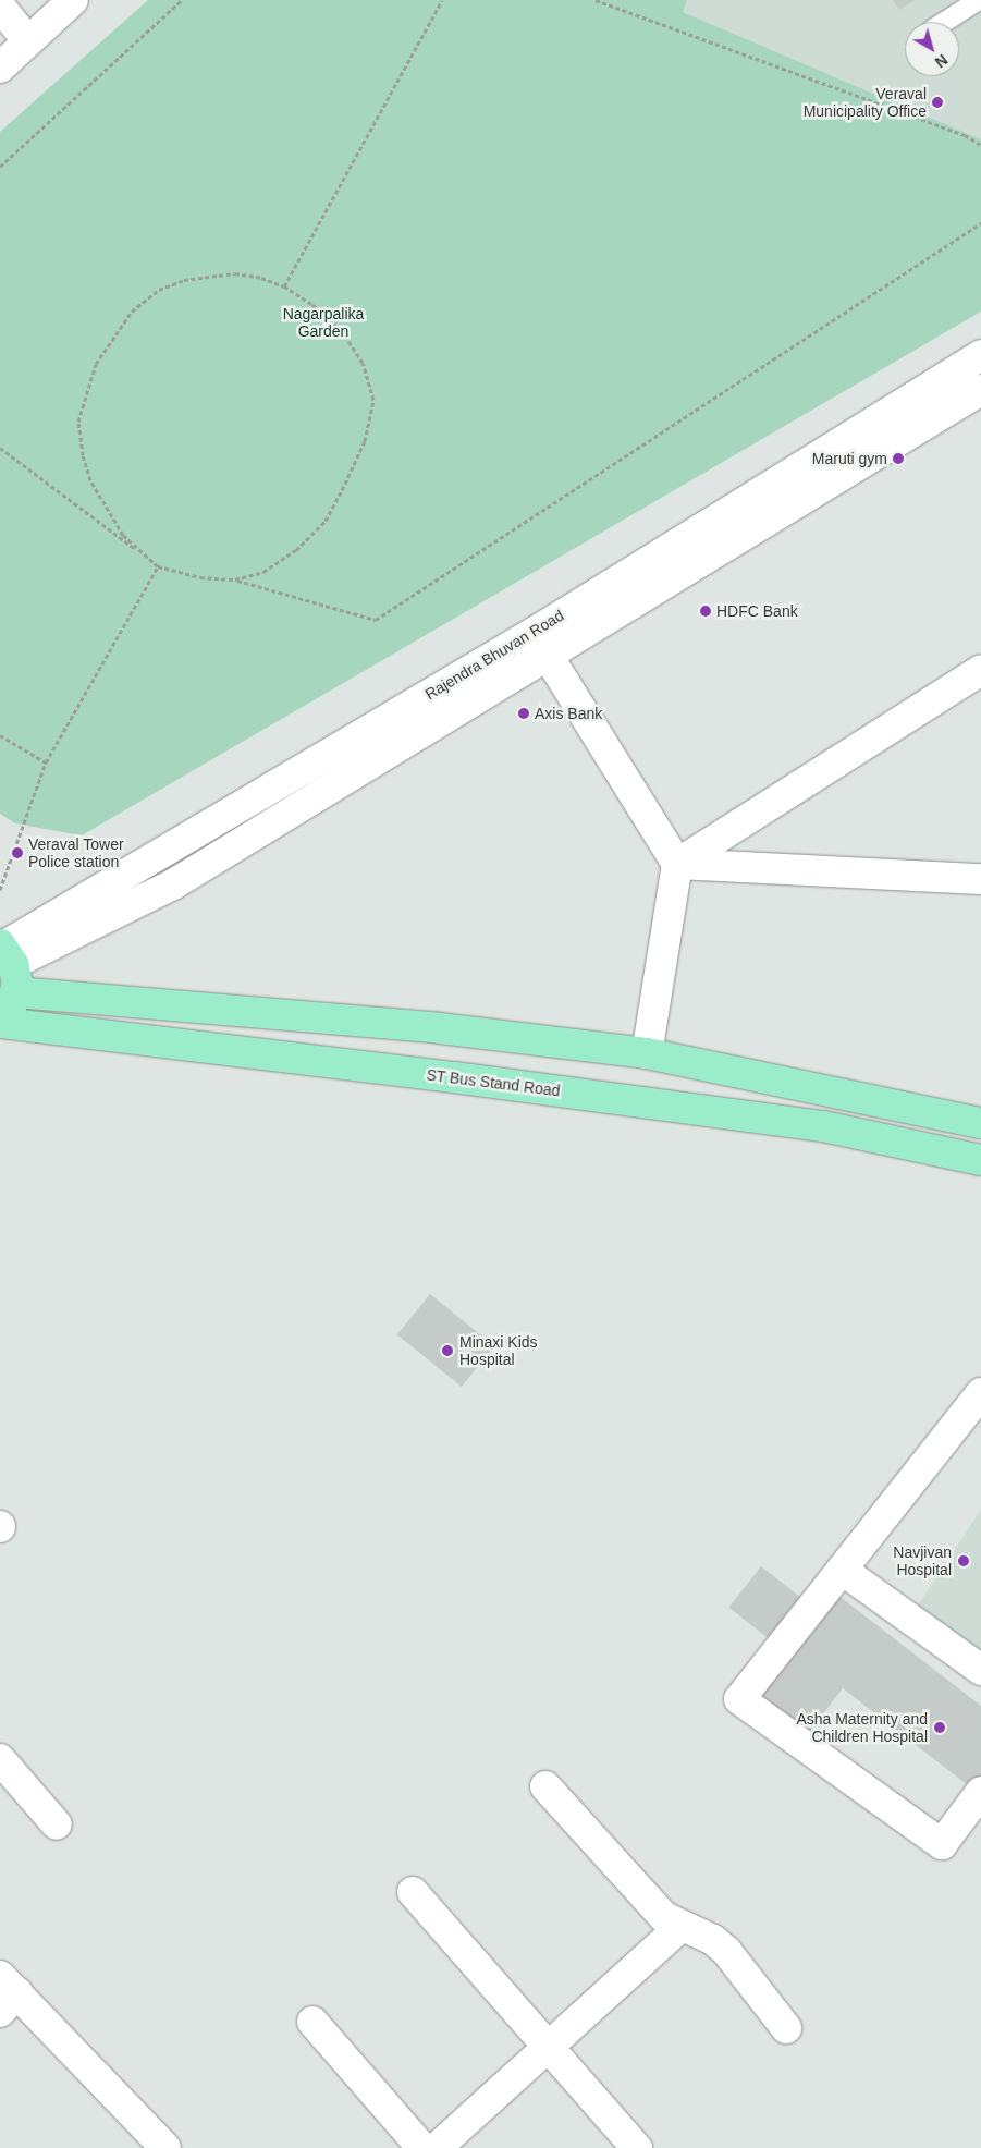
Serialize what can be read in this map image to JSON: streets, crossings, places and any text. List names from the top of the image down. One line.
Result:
{"streets":{"main road":["ST Bus Stand Road"],"street":["Rajendra Bhuvan Road"]},"parks":["Nagarpalika Garden"],"places":["Veraval Municipality Office","Maruti gym","HDFC Bank","Axis Bank","Veraval Tower Police station","Minaxi Kids Hospital","Navjivan Hospital","Asha Maternity and Children Hospital"],"north":"bottom right"}
